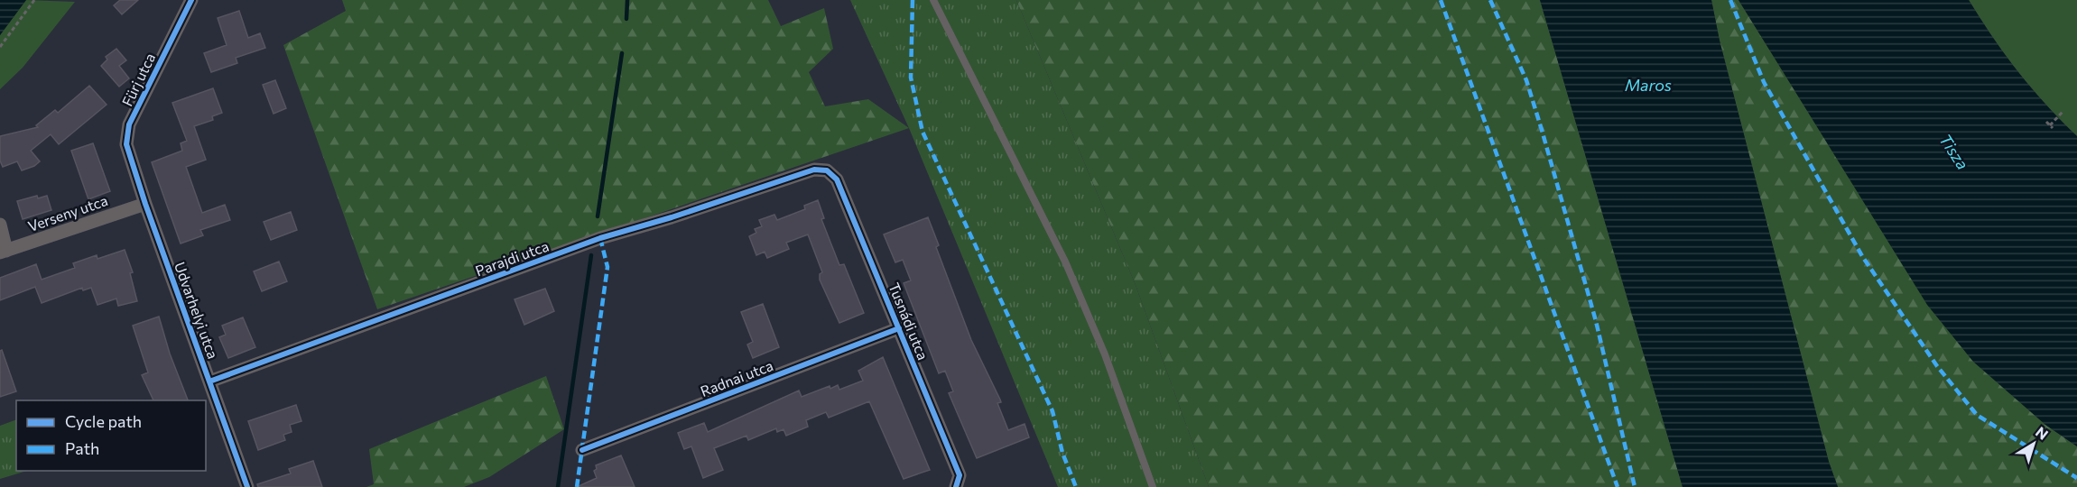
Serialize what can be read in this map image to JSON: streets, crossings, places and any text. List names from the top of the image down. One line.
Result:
{"streets":{"street":["Fürj utca","Verseny utca","Parajdi utca","Udvarhelyi utca","Tusnádi utca","Radnai utca"]},"crossings":[["Fürj utca","Verseny utca"],["Fürj utca","Udvarhelyi utca"],["Verseny utca","Udvarhelyi utca"],["Parajdi utca","Udvarhelyi utca"],["Parajdi utca","Tusnádi utca"],["Tusnádi utca","Radnai utca"]],"water":["Maros","Tisza"],"legend":["Cycle path","Path"],"north":"top right"}
